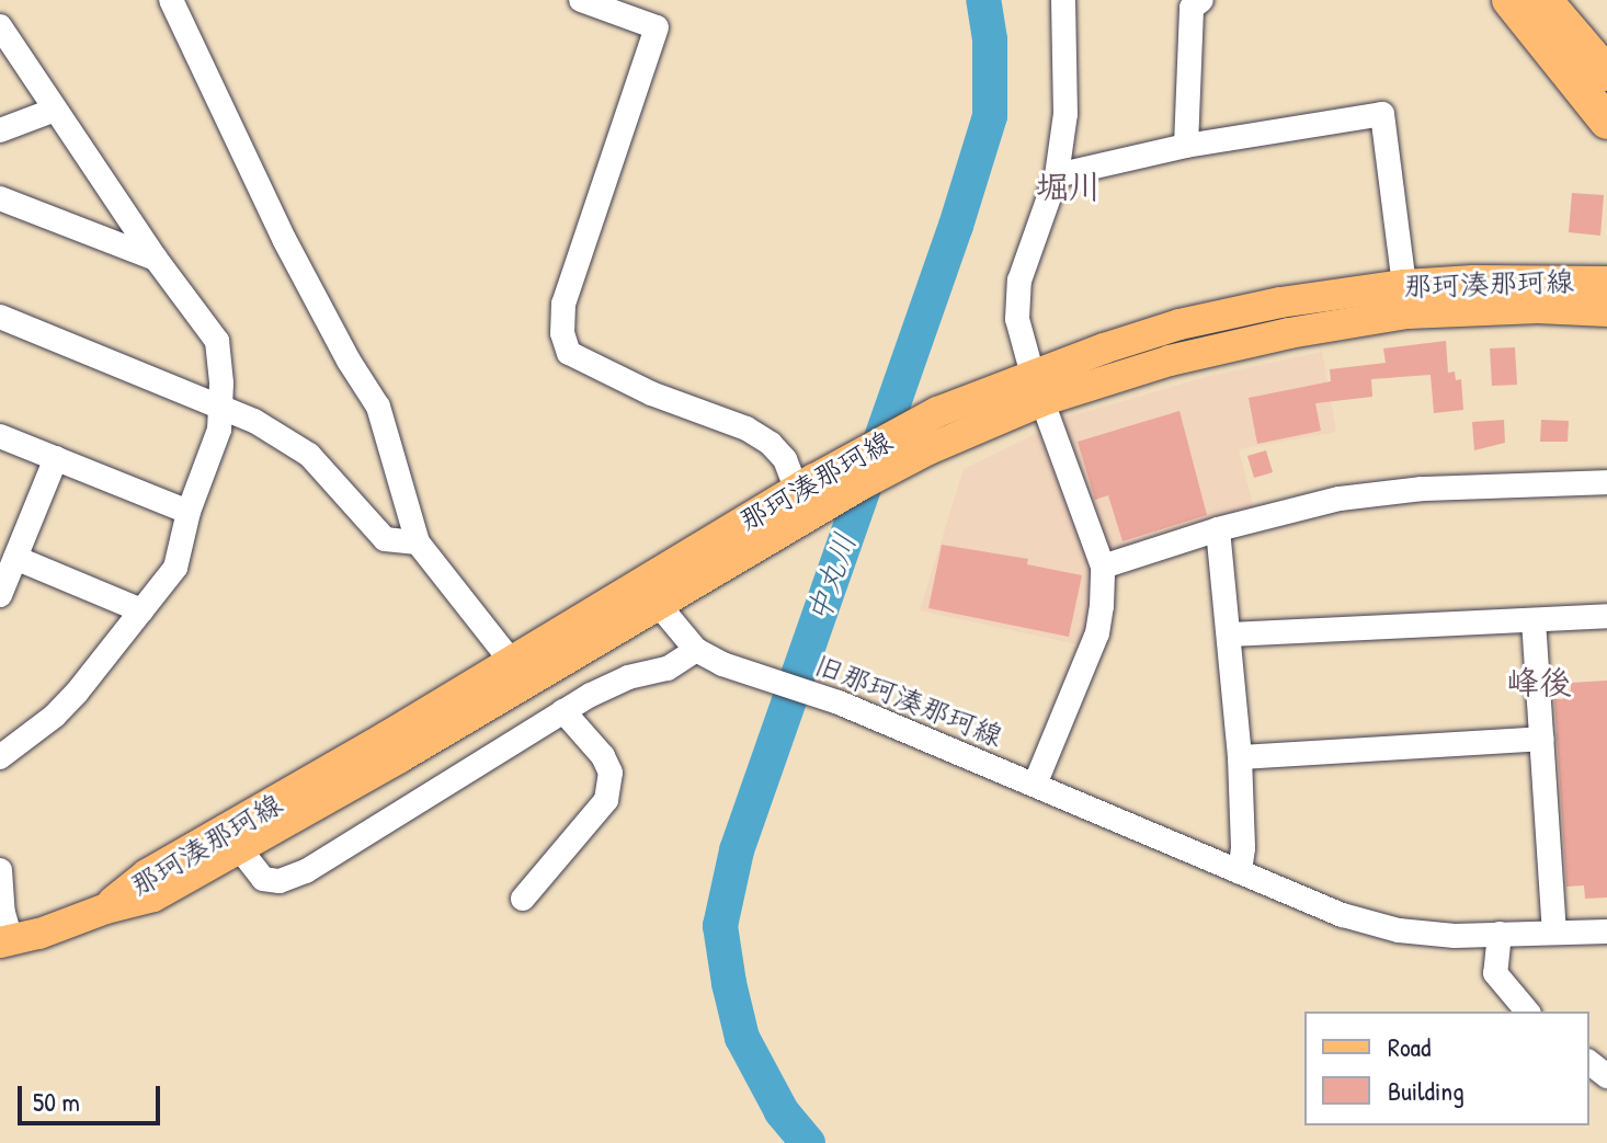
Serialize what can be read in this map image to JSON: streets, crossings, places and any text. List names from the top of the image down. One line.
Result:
{"streets":{"main road":["那珂湊那珂線"],"street":["旧那珂湊那珂線"]},"districts":["堀川","峰後"],"water":["中丸川"],"legend":["Road","Building"],"scale_bar":"50 m"}
